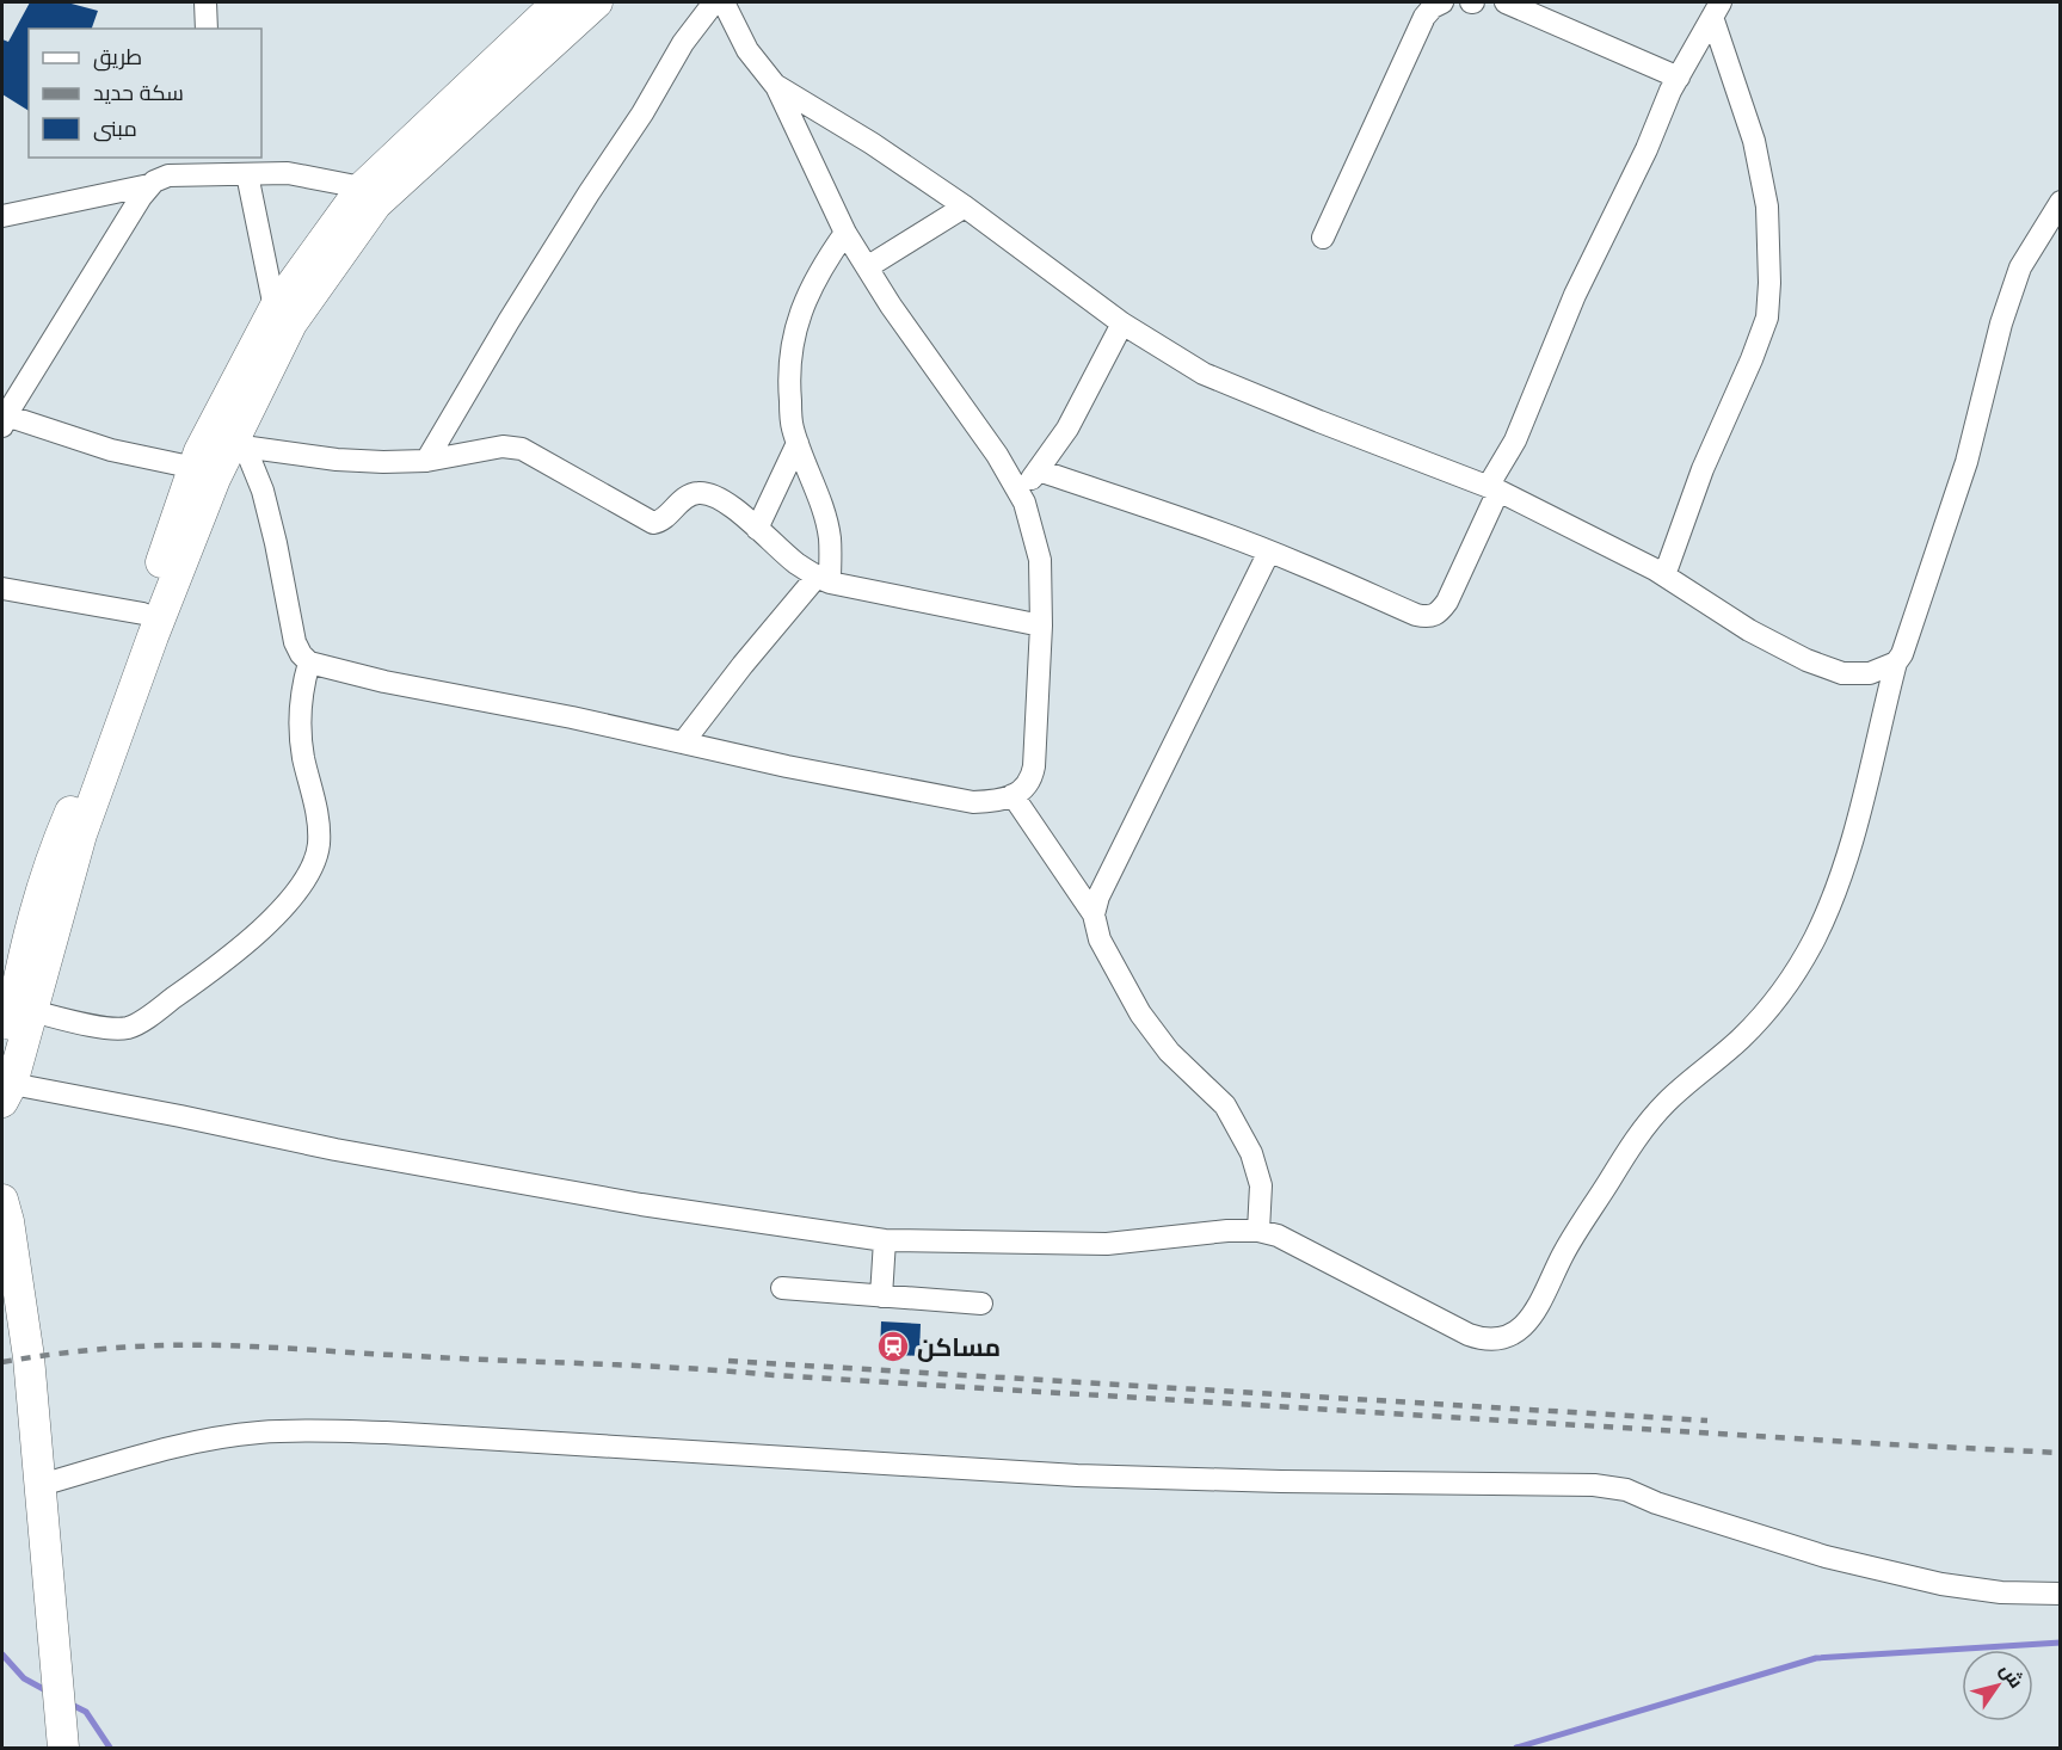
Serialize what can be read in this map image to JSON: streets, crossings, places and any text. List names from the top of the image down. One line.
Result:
{"places":{"station":["مساكن"]},"legend":["طريق","سكة حديد","مبنى"],"north":"top right"}
